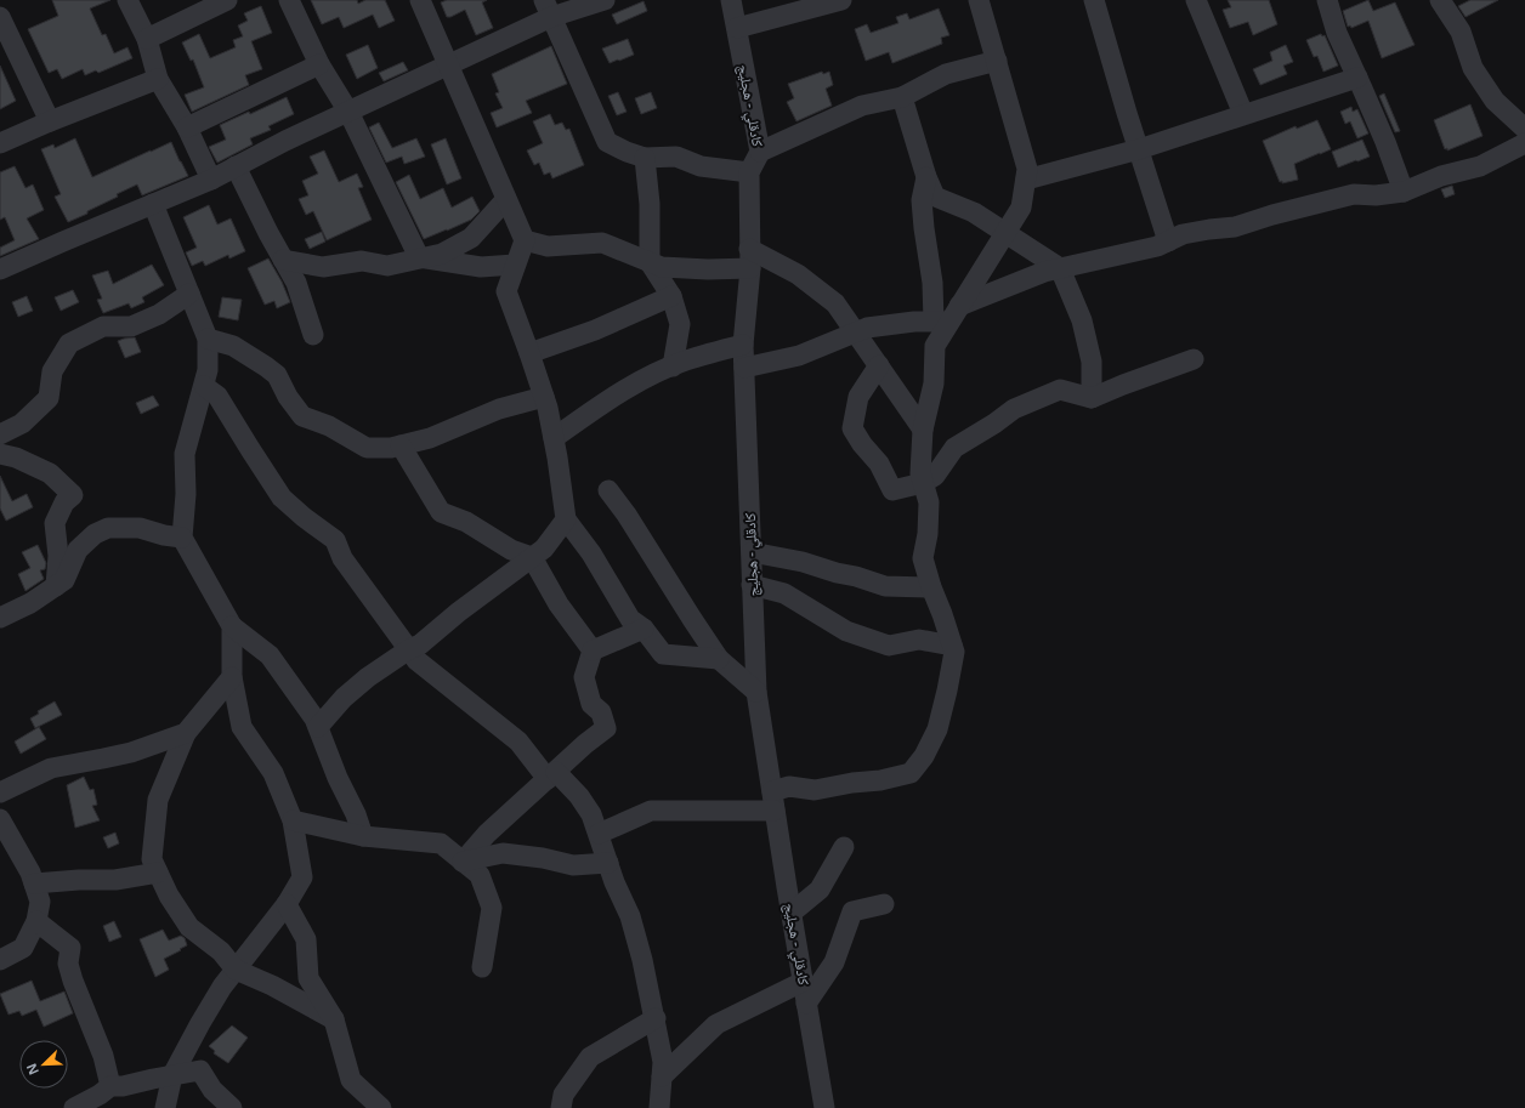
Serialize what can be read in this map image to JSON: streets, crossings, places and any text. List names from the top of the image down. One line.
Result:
{"streets":{"street":["كادقلي - هجليج"]},"north":"bottom left"}
